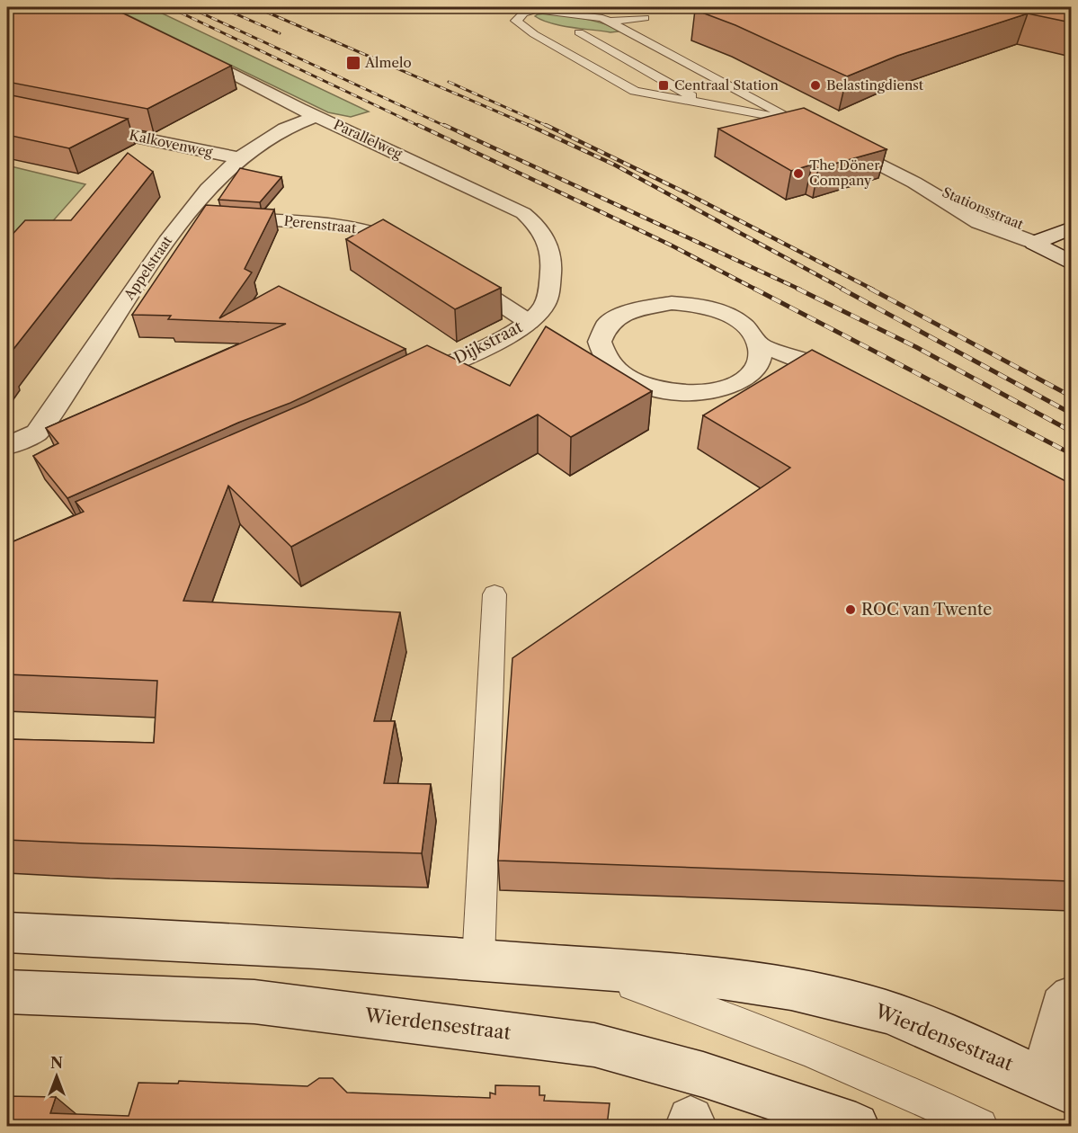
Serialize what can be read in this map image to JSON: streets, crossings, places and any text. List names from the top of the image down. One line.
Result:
{"streets":{"street":["Parallelweg","Kalkovenweg","Stationsstraat","Perenstraat","Appelstraat","Dijkstraat","Wierdensestraat"]},"crossings":[["Parallelweg","Appelstraat"],["Parallelweg","Dijkstraat"],["Kalkovenweg","Appelstraat"],["Perenstraat","Appelstraat"]],"places":{"transit":["Almelo","Centraal Station"],"other":["Belastingdienst","The Döner Company","ROC van Twente"]},"north":"top"}
